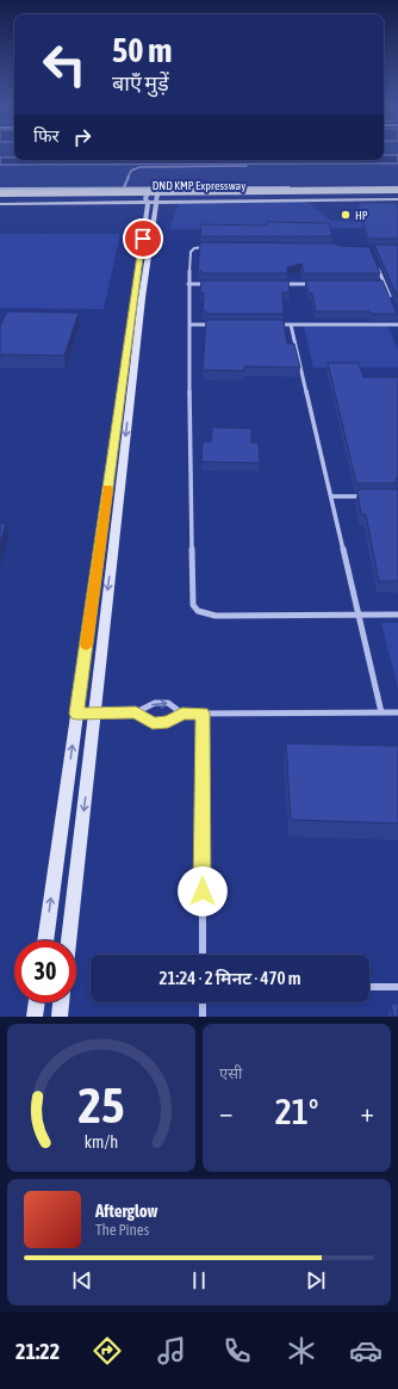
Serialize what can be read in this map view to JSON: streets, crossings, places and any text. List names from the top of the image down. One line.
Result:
{"streets":{"highway":["DND KMP Expressway"]},"places":["HP"],"page":{"turn":["50 m","बाएँ मुड़ें"],"then":"फिर","limit":"30","trip":"21:24 · 2 मिनट · 470 m","tile":"एसी","heat":["−","21°","+"],"song":["Afterglow","The Pines"],"tabs":"21:22","gauge":["25","km/h"]}}
